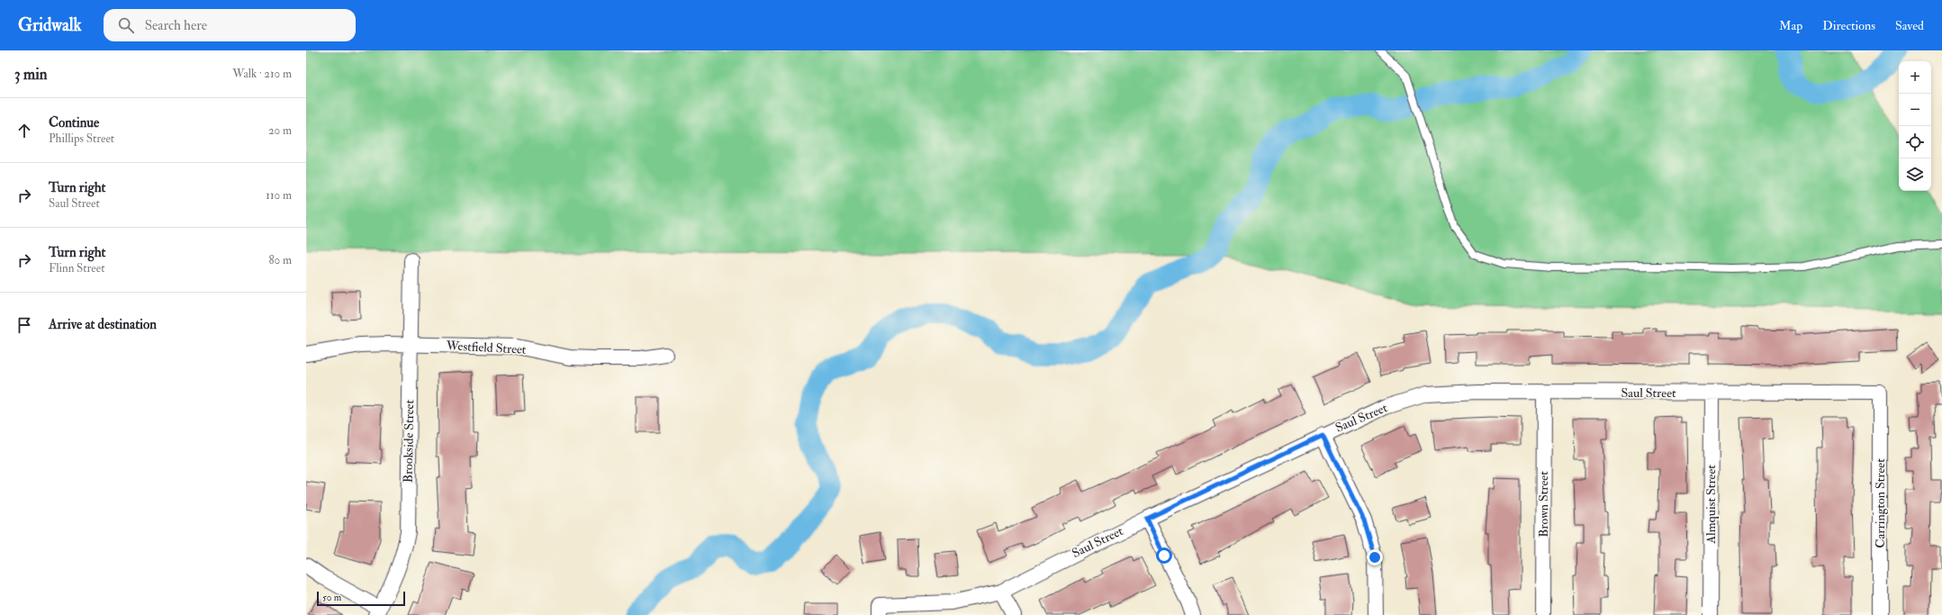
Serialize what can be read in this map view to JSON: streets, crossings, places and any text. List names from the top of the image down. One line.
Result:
{"streets":{"street":["Westfield Street","Saul Street","Brookside Street","Carrington Street","Brown Street","Almquist Street"]},"crossings":[["Westfield Street","Brookside Street"],["Saul Street","Carrington Street"],["Saul Street","Brown Street"],["Saul Street","Almquist Street"]],"scale_bar":"50 m","page":{"header":"Gridwalk","search":"Search here","nav":["Map","Directions","Saved"],"heading":["3 min","Walk · 210 m"],"map_buttons":["+","−"],"list":[["Continue","Phillips Street","20 m"],["Turn right","Saul Street","110 m"],["Turn right","Flinn Street","80 m"],"Arrive at destination"],"scale":"50 m"}}
